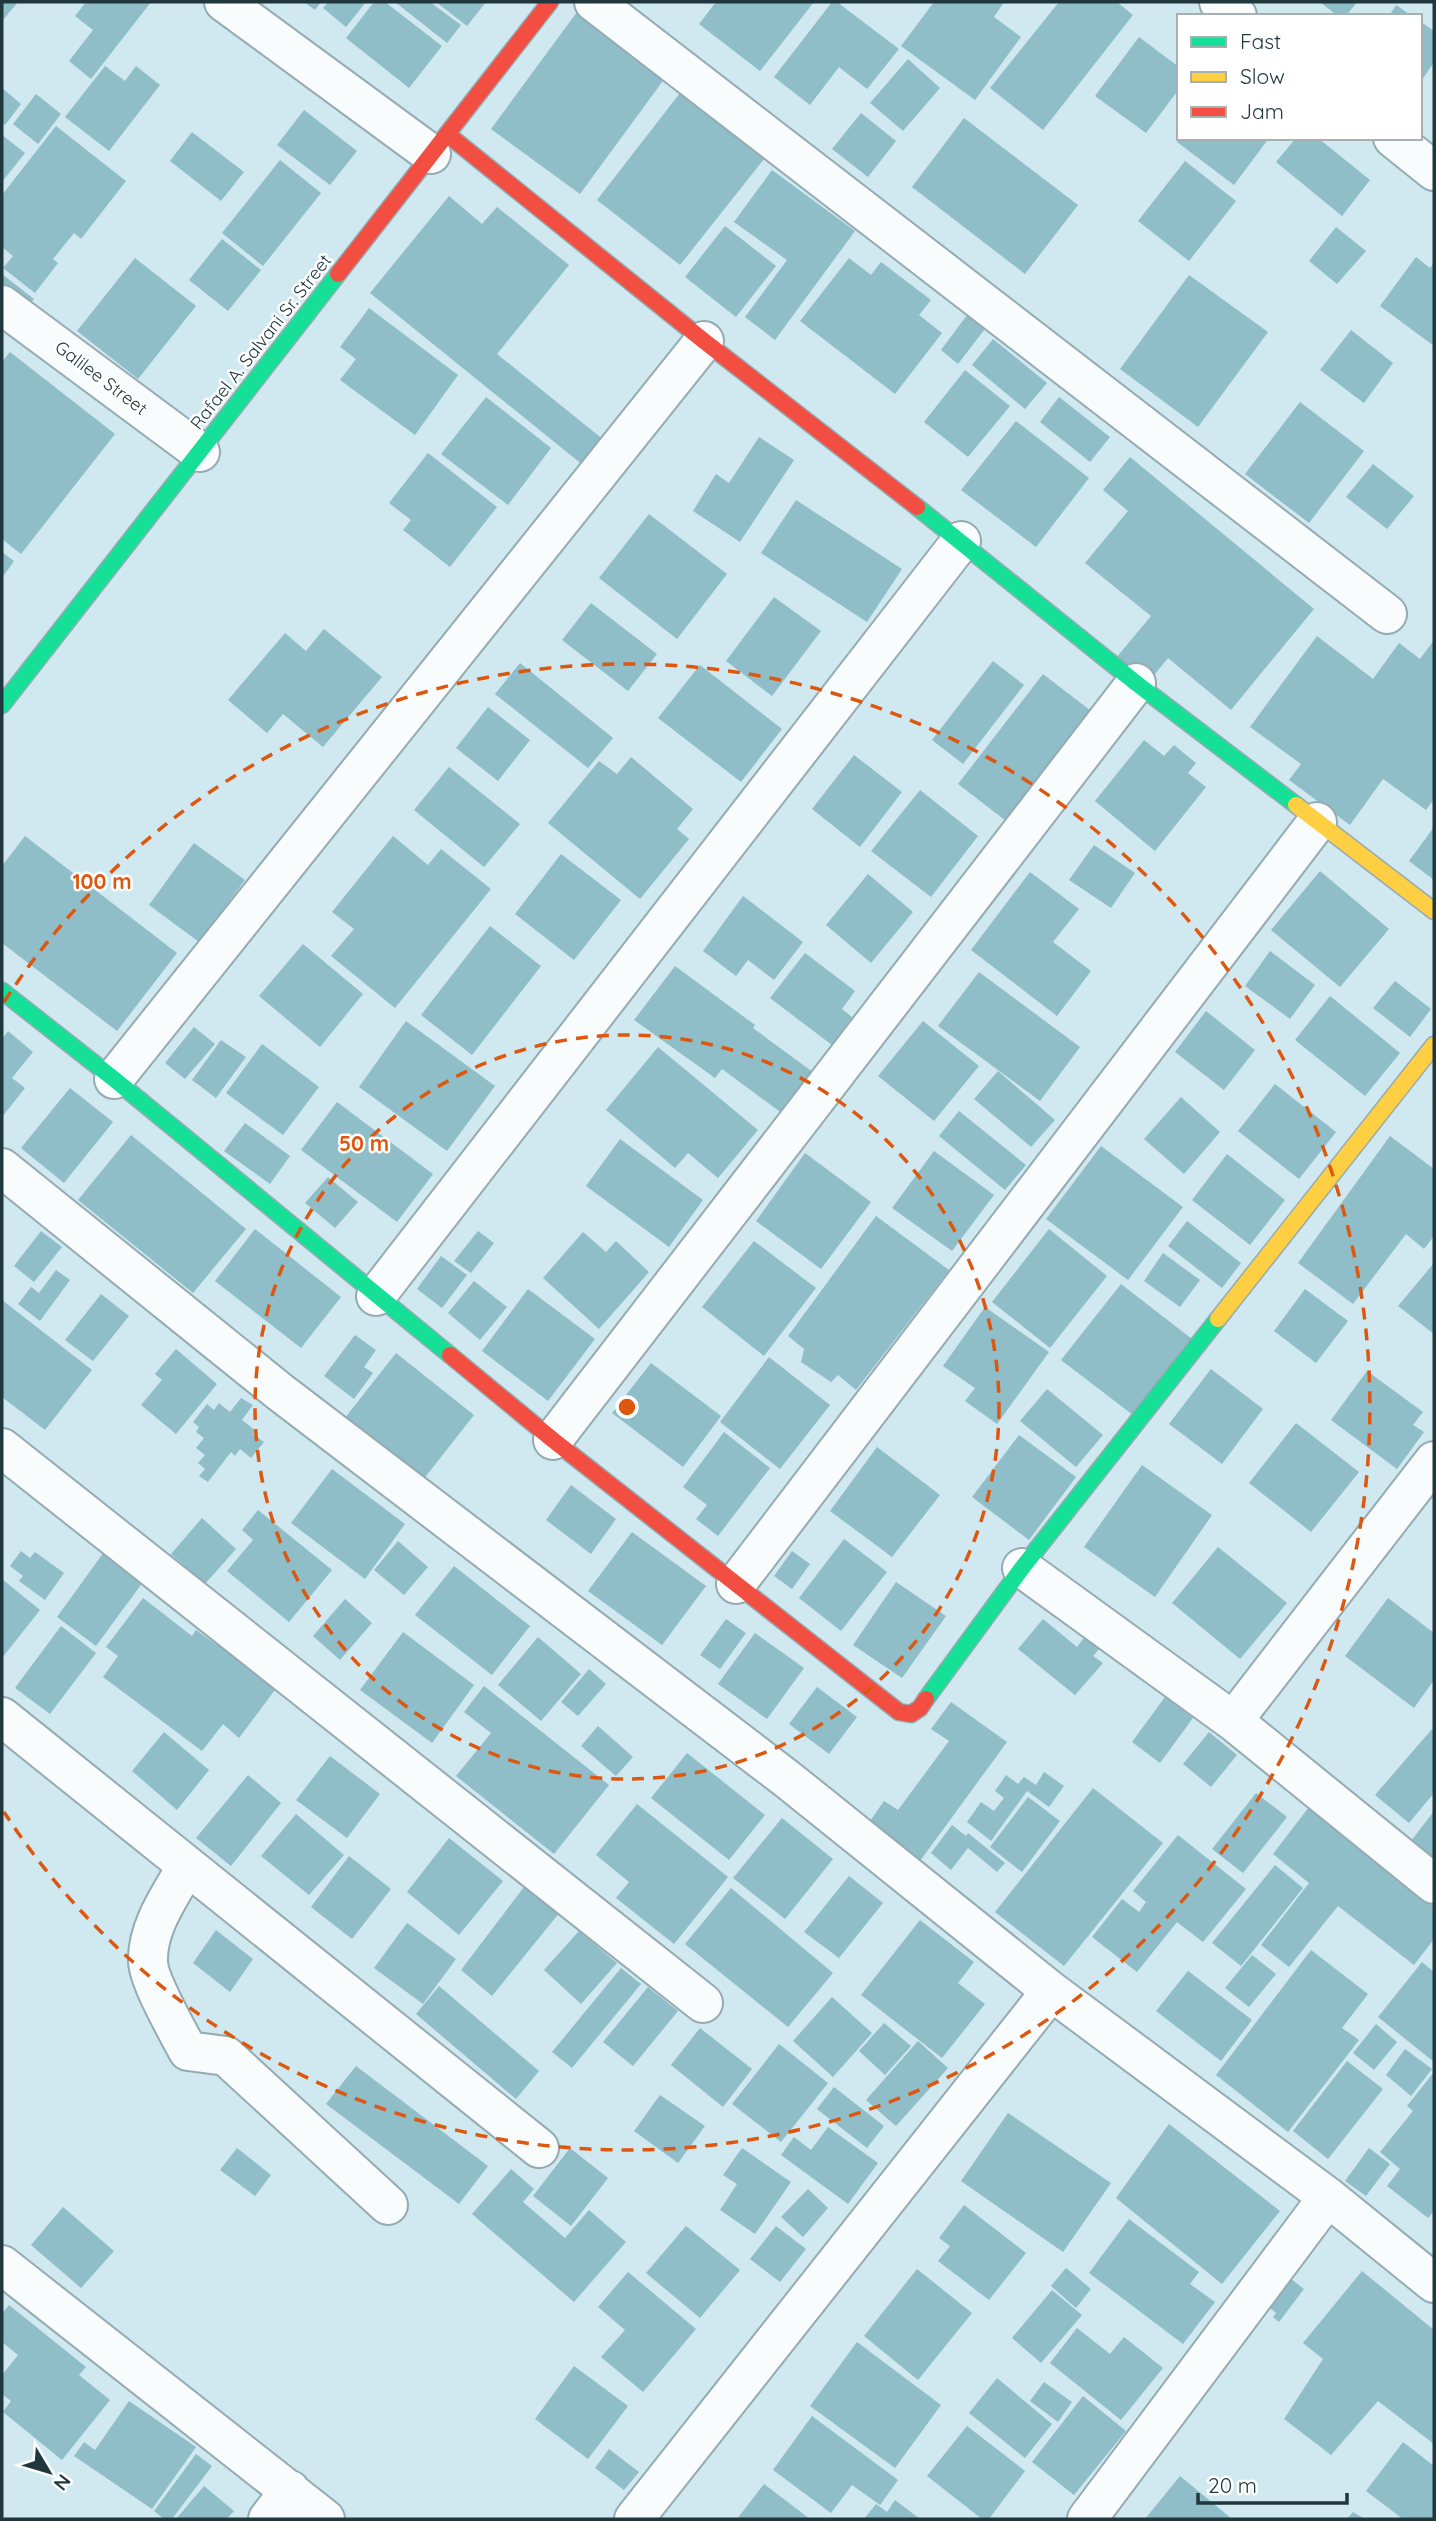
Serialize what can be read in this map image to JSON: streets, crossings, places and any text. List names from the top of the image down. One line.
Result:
{"streets":{"street":["Rafael A. Salvani Sr. Street","Galilee Street"]},"crossings":[["Rafael A. Salvani Sr. Street","Galilee Street"]],"legend":["Fast","Slow","Jam"],"scale_bar":"20 m","north":"bottom right","rings":["100 m","50 m"]}
